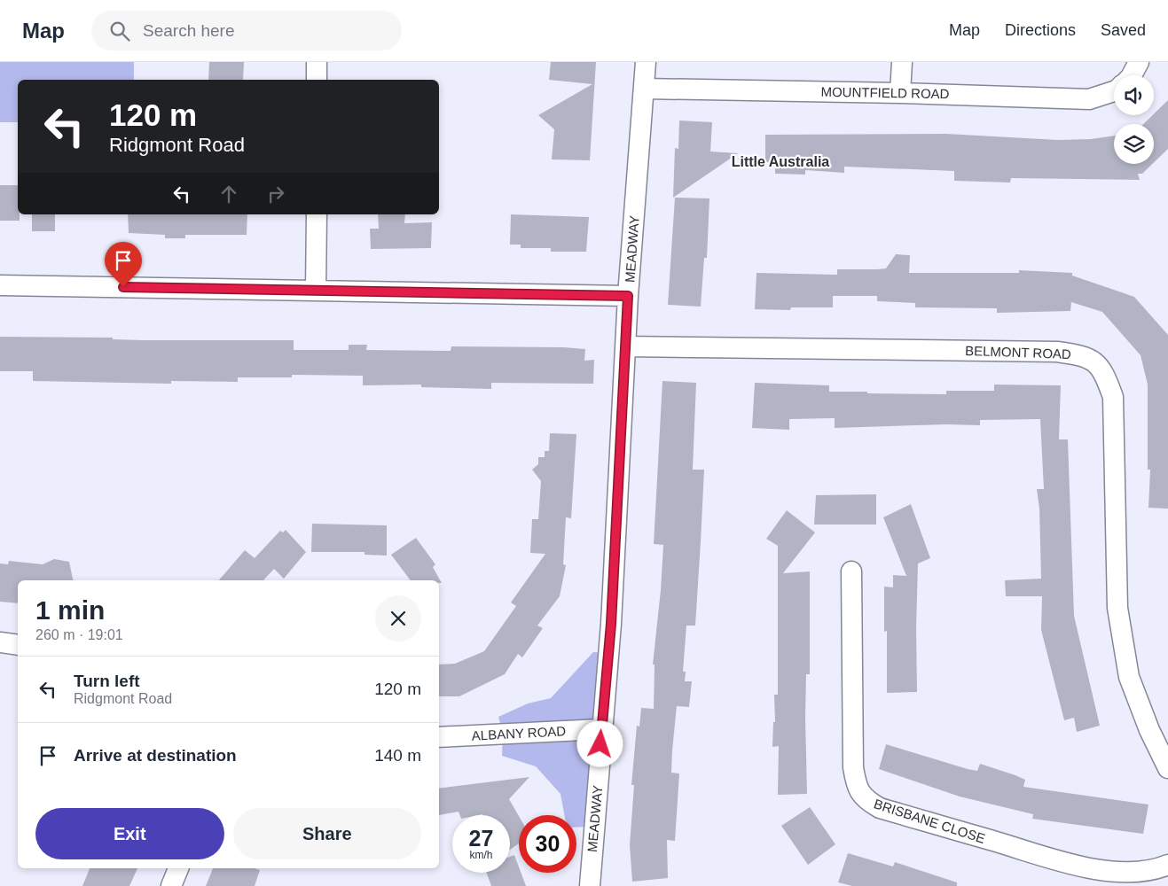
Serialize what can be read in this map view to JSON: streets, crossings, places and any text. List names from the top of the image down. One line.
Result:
{"streets":{"street":["MOUNTFIELD ROAD","MEADWAY","BELMONT ROAD","ALBANY ROAD","BRISBANE CLOSE"]},"crossings":[["MOUNTFIELD ROAD","MEADWAY"],["MEADWAY","BELMONT ROAD"],["MEADWAY","ALBANY ROAD"]],"districts":["Little Australia"],"page":{"header":"Map","search":"Search here","nav":["Map","Directions","Saved"],"turn":["120 m","Ridgmont Road"],"heading":["1 min","260 m · 19:01"],"list":[{"name":"Turn left","note":"Ridgmont Road","value":"120 m"},{"name":"Arrive at destination","value":"140 m"}],"buttons":["Exit","Share"],"speed":"27 km/h","limit":"30"}}
